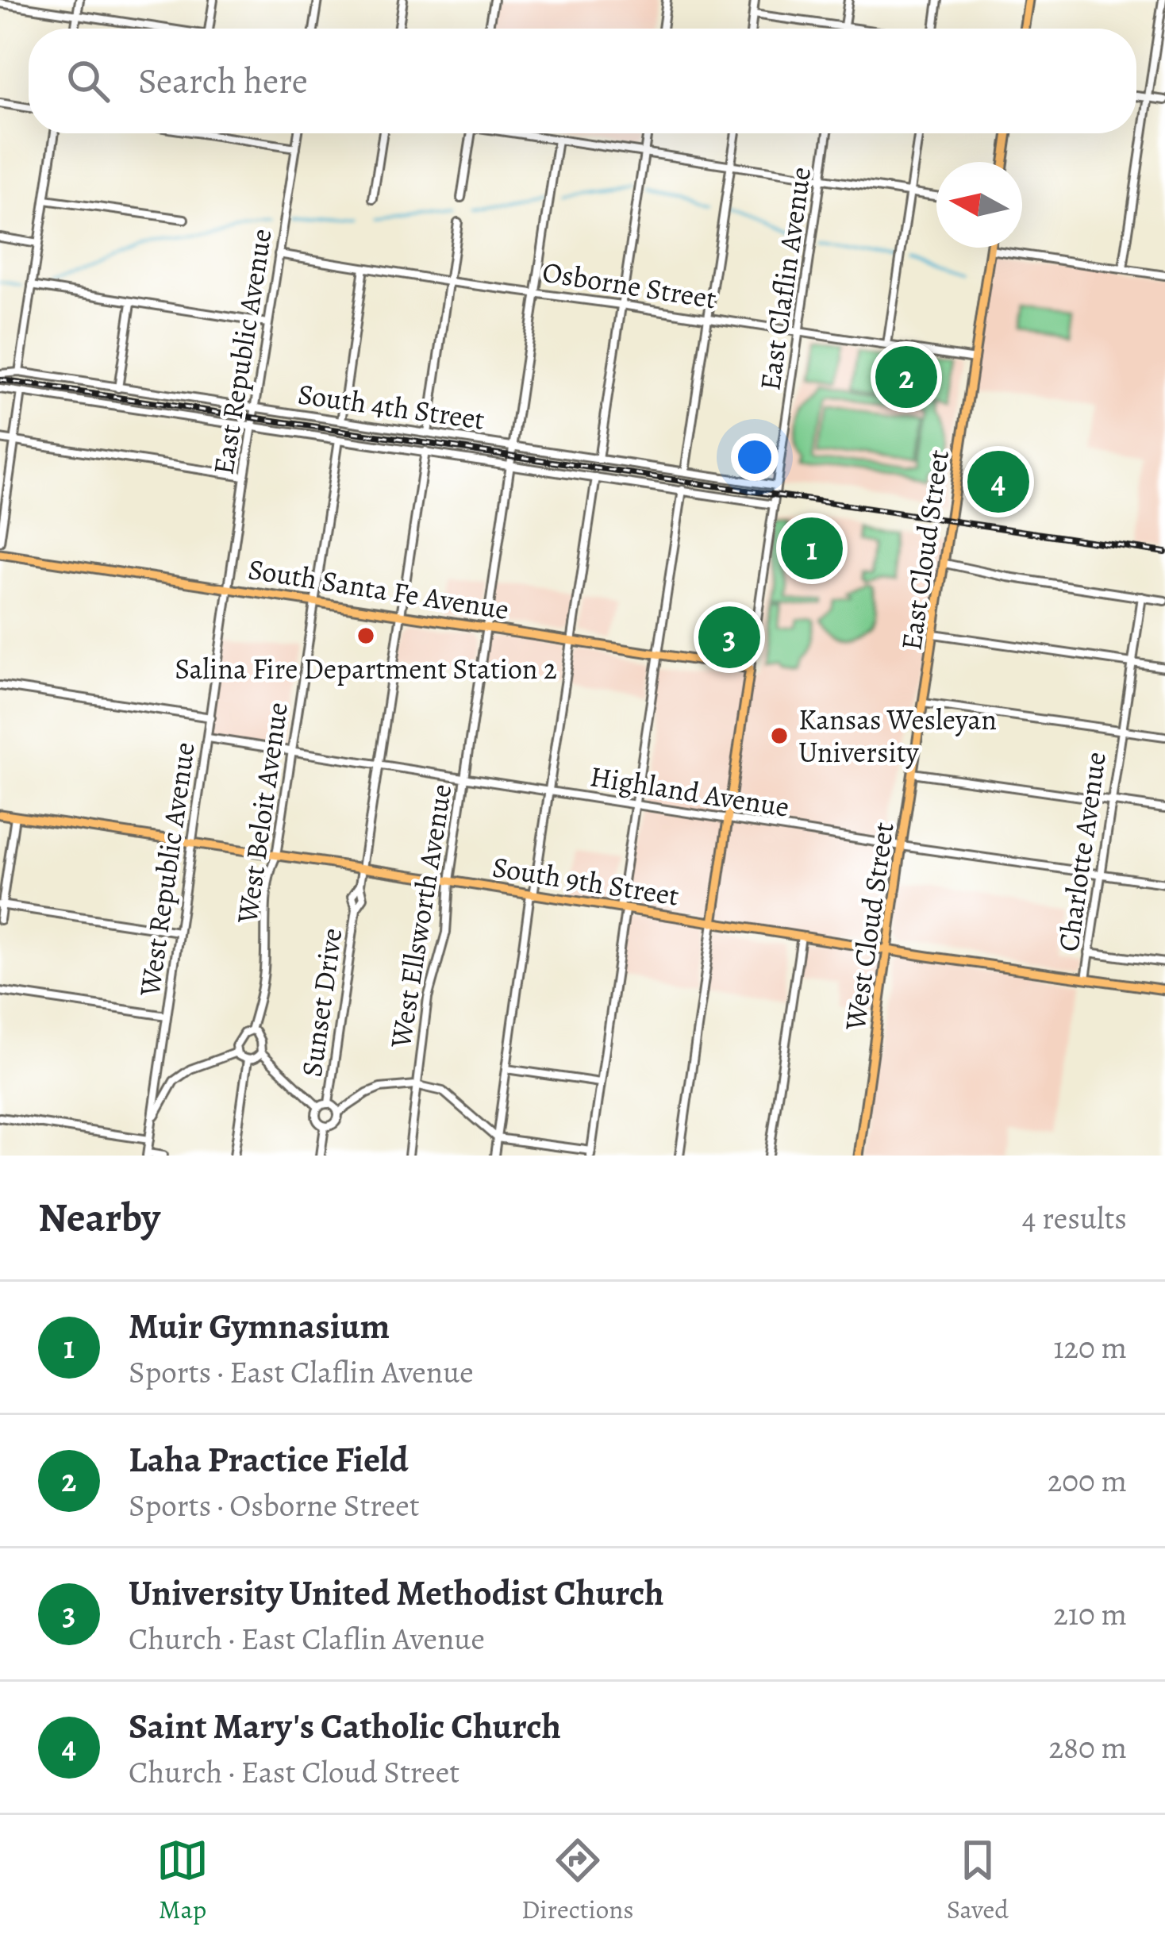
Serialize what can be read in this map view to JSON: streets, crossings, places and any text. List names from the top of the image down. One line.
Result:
{"streets":{"main road":["East Cloud Street","South Santa Fe Avenue","South 9th Street","West Cloud Street"],"street":["East Claflin Avenue","Osborne Street","East Republic Avenue","South 4th Street","Highland Avenue","West Beloit Avenue","Charlotte Avenue","West Republic Avenue","West Ellsworth Avenue","Sunset Drive"]},"crossings":[["East Claflin Avenue","Osborne Street"],["East Claflin Avenue","South 4th Street"],["East Claflin Avenue","South Santa Fe Avenue"],["Osborne Street","East Republic Avenue"],["Osborne Street","East Cloud Street"],["Osborne Street","West Ellsworth Avenue"],["East Republic Avenue","South 4th Street"],["East Republic Avenue","South Santa Fe Avenue"],["East Republic Avenue","West Republic Avenue"],["South 4th Street","West Beloit Avenue"],["South 4th Street","West Ellsworth Avenue"],["South 4th Street","Sunset Drive"],["East Cloud Street","West Cloud Street"],["South Santa Fe Avenue","West Beloit Avenue"],["South Santa Fe Avenue","West Republic Avenue"],["South Santa Fe Avenue","West Ellsworth Avenue"],["South Santa Fe Avenue","Sunset Drive"],["Highland Avenue","West Beloit Avenue"],["Highland Avenue","Charlotte Avenue"],["Highland Avenue","West Republic Avenue"],["Highland Avenue","West Ellsworth Avenue"],["Highland Avenue","West Cloud Street"],["Highland Avenue","Sunset Drive"],["West Beloit Avenue","South 9th Street"],["Charlotte Avenue","South 9th Street"],["West Republic Avenue","South 9th Street"],["South 9th Street","West Ellsworth Avenue"],["South 9th Street","West Cloud Street"],["South 9th Street","Sunset Drive"]],"places":["Salina Fire Department Station 2","Kansas Wesleyan University"],"north":"left","page":{"search":"Search here","pins":["2","4","1","3"],"heading":["Nearby","4 results"],"list":[{"mark":"1","name":"Muir Gymnasium","note":"Sports · East Claflin Avenue","value":"120 m"},{"mark":"2","name":"Laha Practice Field","note":"Sports · Osborne Street","value":"200 m"},{"mark":"3","name":"University United Methodist Church","note":"Church · East Claflin Avenue","value":"210 m"},{"mark":"4","name":"Saint Mary's Catholic Church","note":"Church · East Cloud Street","value":"280 m"}],"nav":["Map","Directions","Saved"]}}
